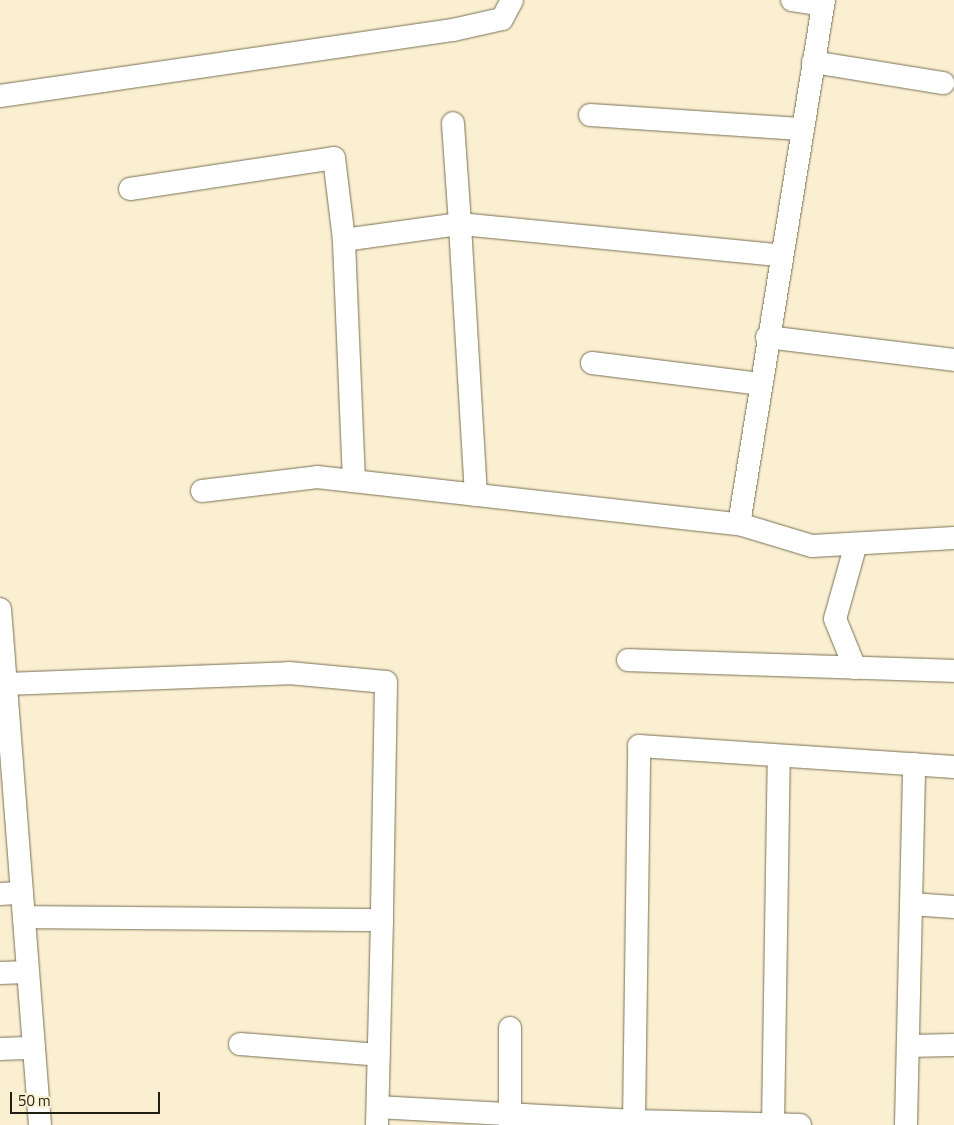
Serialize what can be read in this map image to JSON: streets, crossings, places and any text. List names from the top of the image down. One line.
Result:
{"scale_bar":"50 m"}
